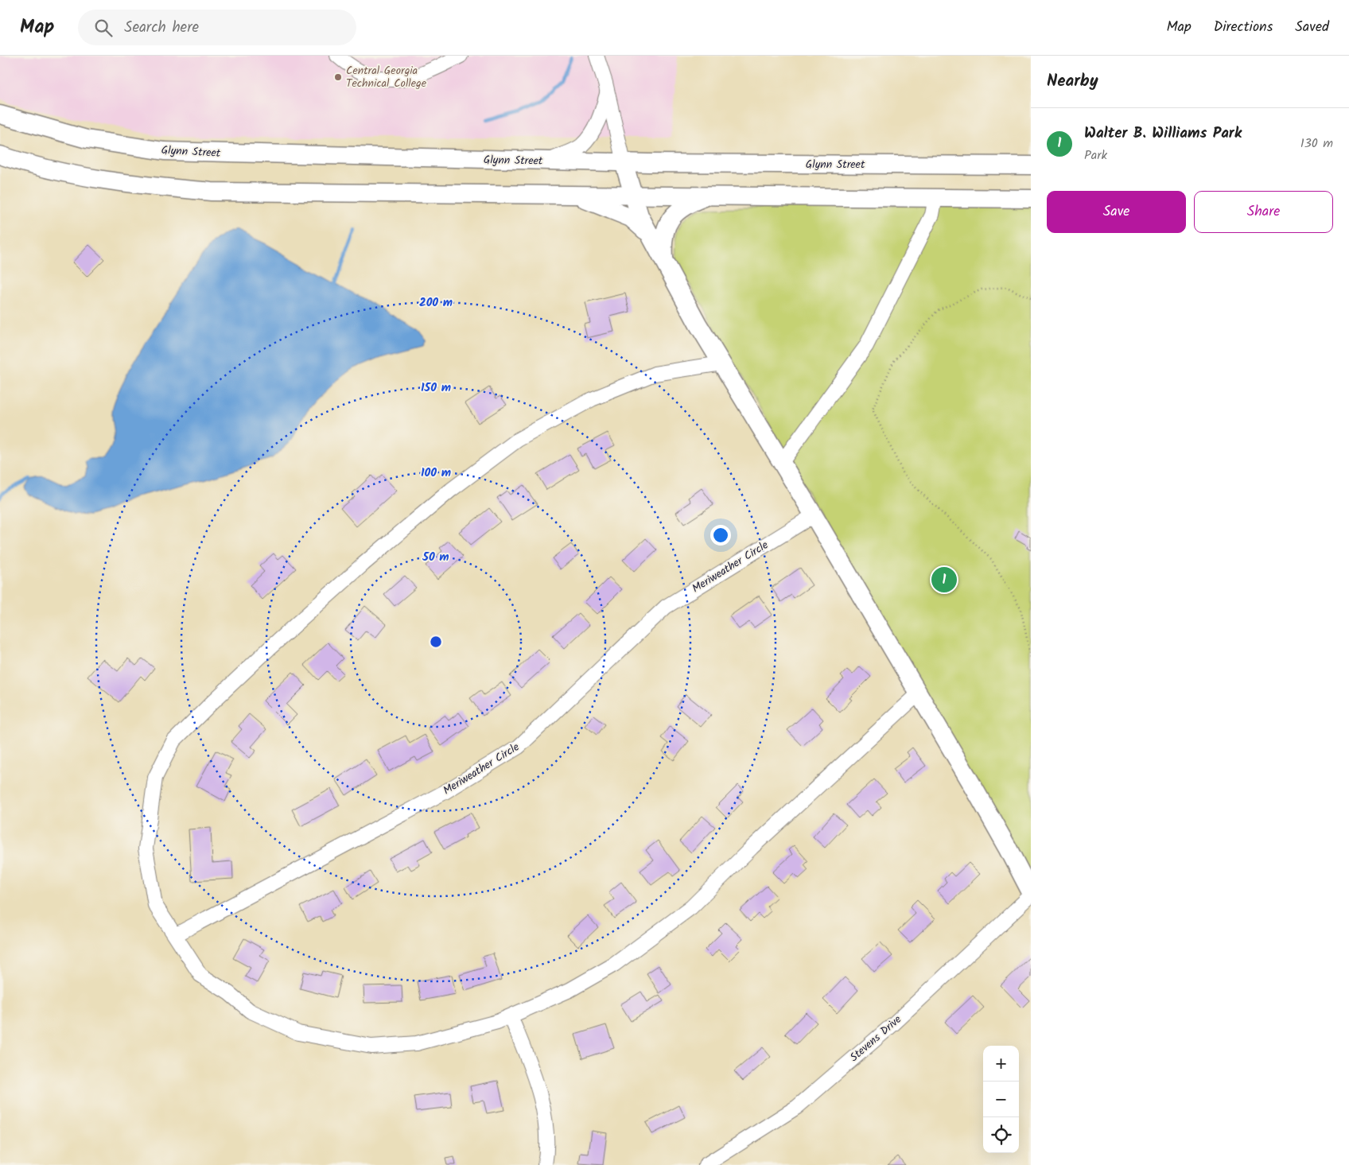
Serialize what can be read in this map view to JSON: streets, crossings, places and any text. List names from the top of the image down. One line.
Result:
{"streets":{"main road":["Glynn Street"],"street":["Meriweather Circle","Stevens Drive"]},"places":["Central Georgia Technical College"],"page":{"header":"Map","search":"Search here","nav":["Map","Directions","Saved"],"heading":"Nearby","list":[{"mark":"1","name":"Walter B. Williams Park","note":"Park","value":"130 m"}],"buttons":["Save","Share"],"pins":"1","map_buttons":["+","−"]},"rings":["200 m","150 m","100 m","50 m"]}
